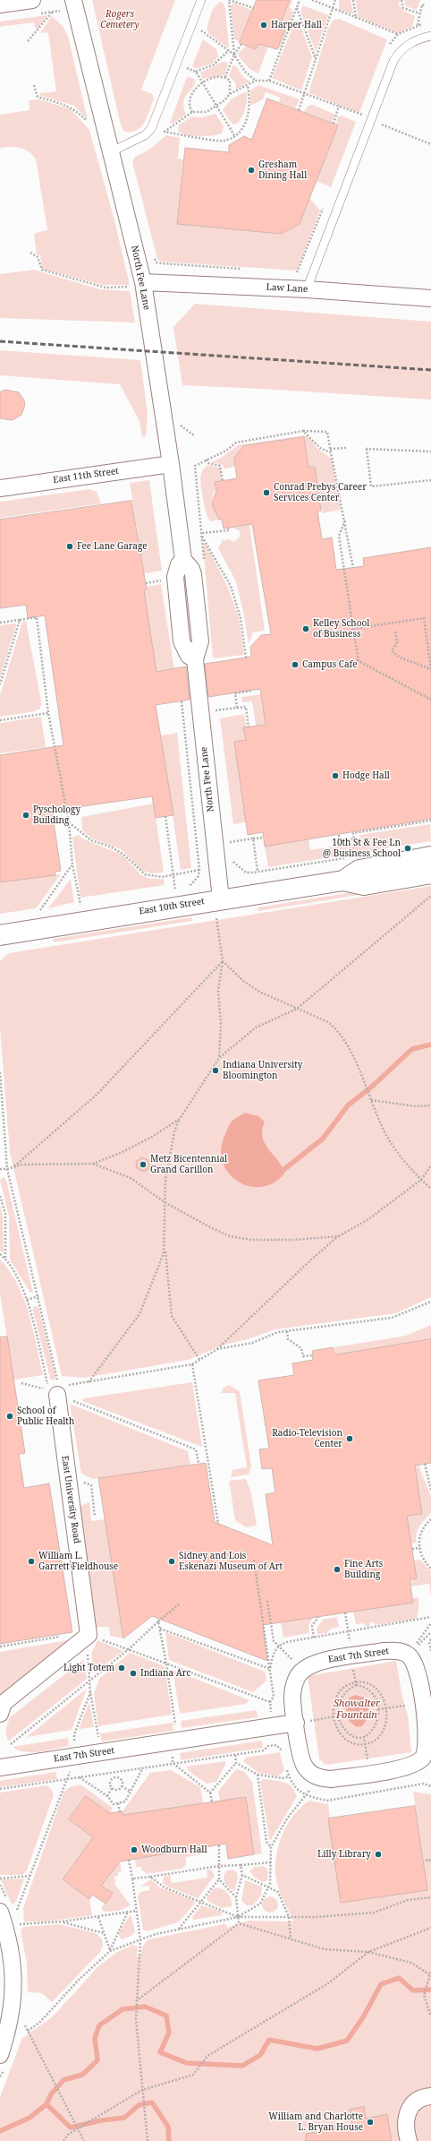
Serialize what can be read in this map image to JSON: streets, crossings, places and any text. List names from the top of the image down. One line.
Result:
{"streets":{"street":["North Fee Lane","Law Lane","East 11th Street","East 10th Street","East University Road","East 7th Street"]},"crossings":[["North Fee Lane","Law Lane"],["North Fee Lane","East 11th Street"],["North Fee Lane","East 10th Street"]],"water":["Showalter Fountain"],"parks":["Rogers Cemetery"],"places":["Harper Hall","Gresham Dining Hall","Conrad Prebys Career Services Center","Fee Lane Garage","Kelley School of Business","Campus Cafe","Hodge Hall","Pyschology Building","10th St & Fee Ln @ Business School","Indiana University Bloomington","Metz Bicentennial Grand Carillon","School of Public Health","Radio-Television Center","William L. Garrett Fieldhouse","Sidney and Lois Eskenazi Museum of Art","Fine Arts Building","Light Totem","Indiana Arc","Woodburn Hall","Lilly Library","William and Charlotte L. Bryan House"]}
